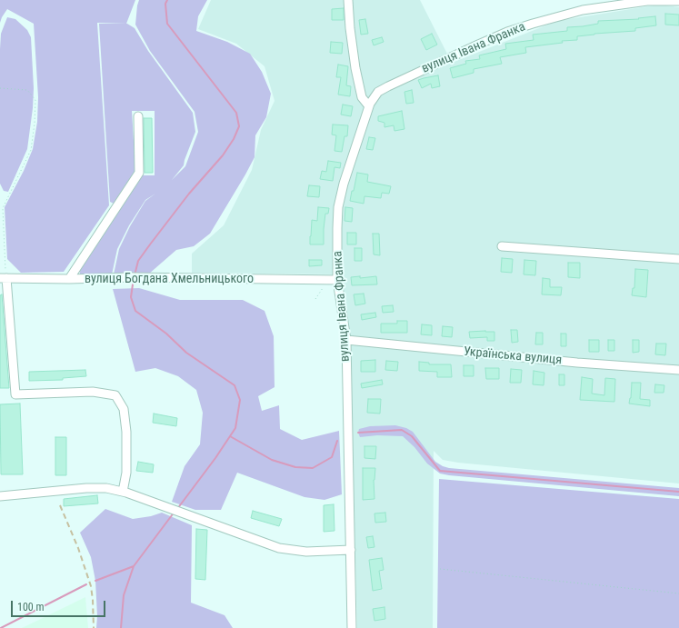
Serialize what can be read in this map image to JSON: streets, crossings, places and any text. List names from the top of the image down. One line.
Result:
{"streets":{"street":["вулиця Івана Франка","вулиця Богдана Хмельницького","Українська вулиця"]},"crossings":[["вулиця Івана Франка","вулиця Богдана Хмельницького"],["вулиця Івана Франка","Українська вулиця"]],"scale_bar":"100 m"}
